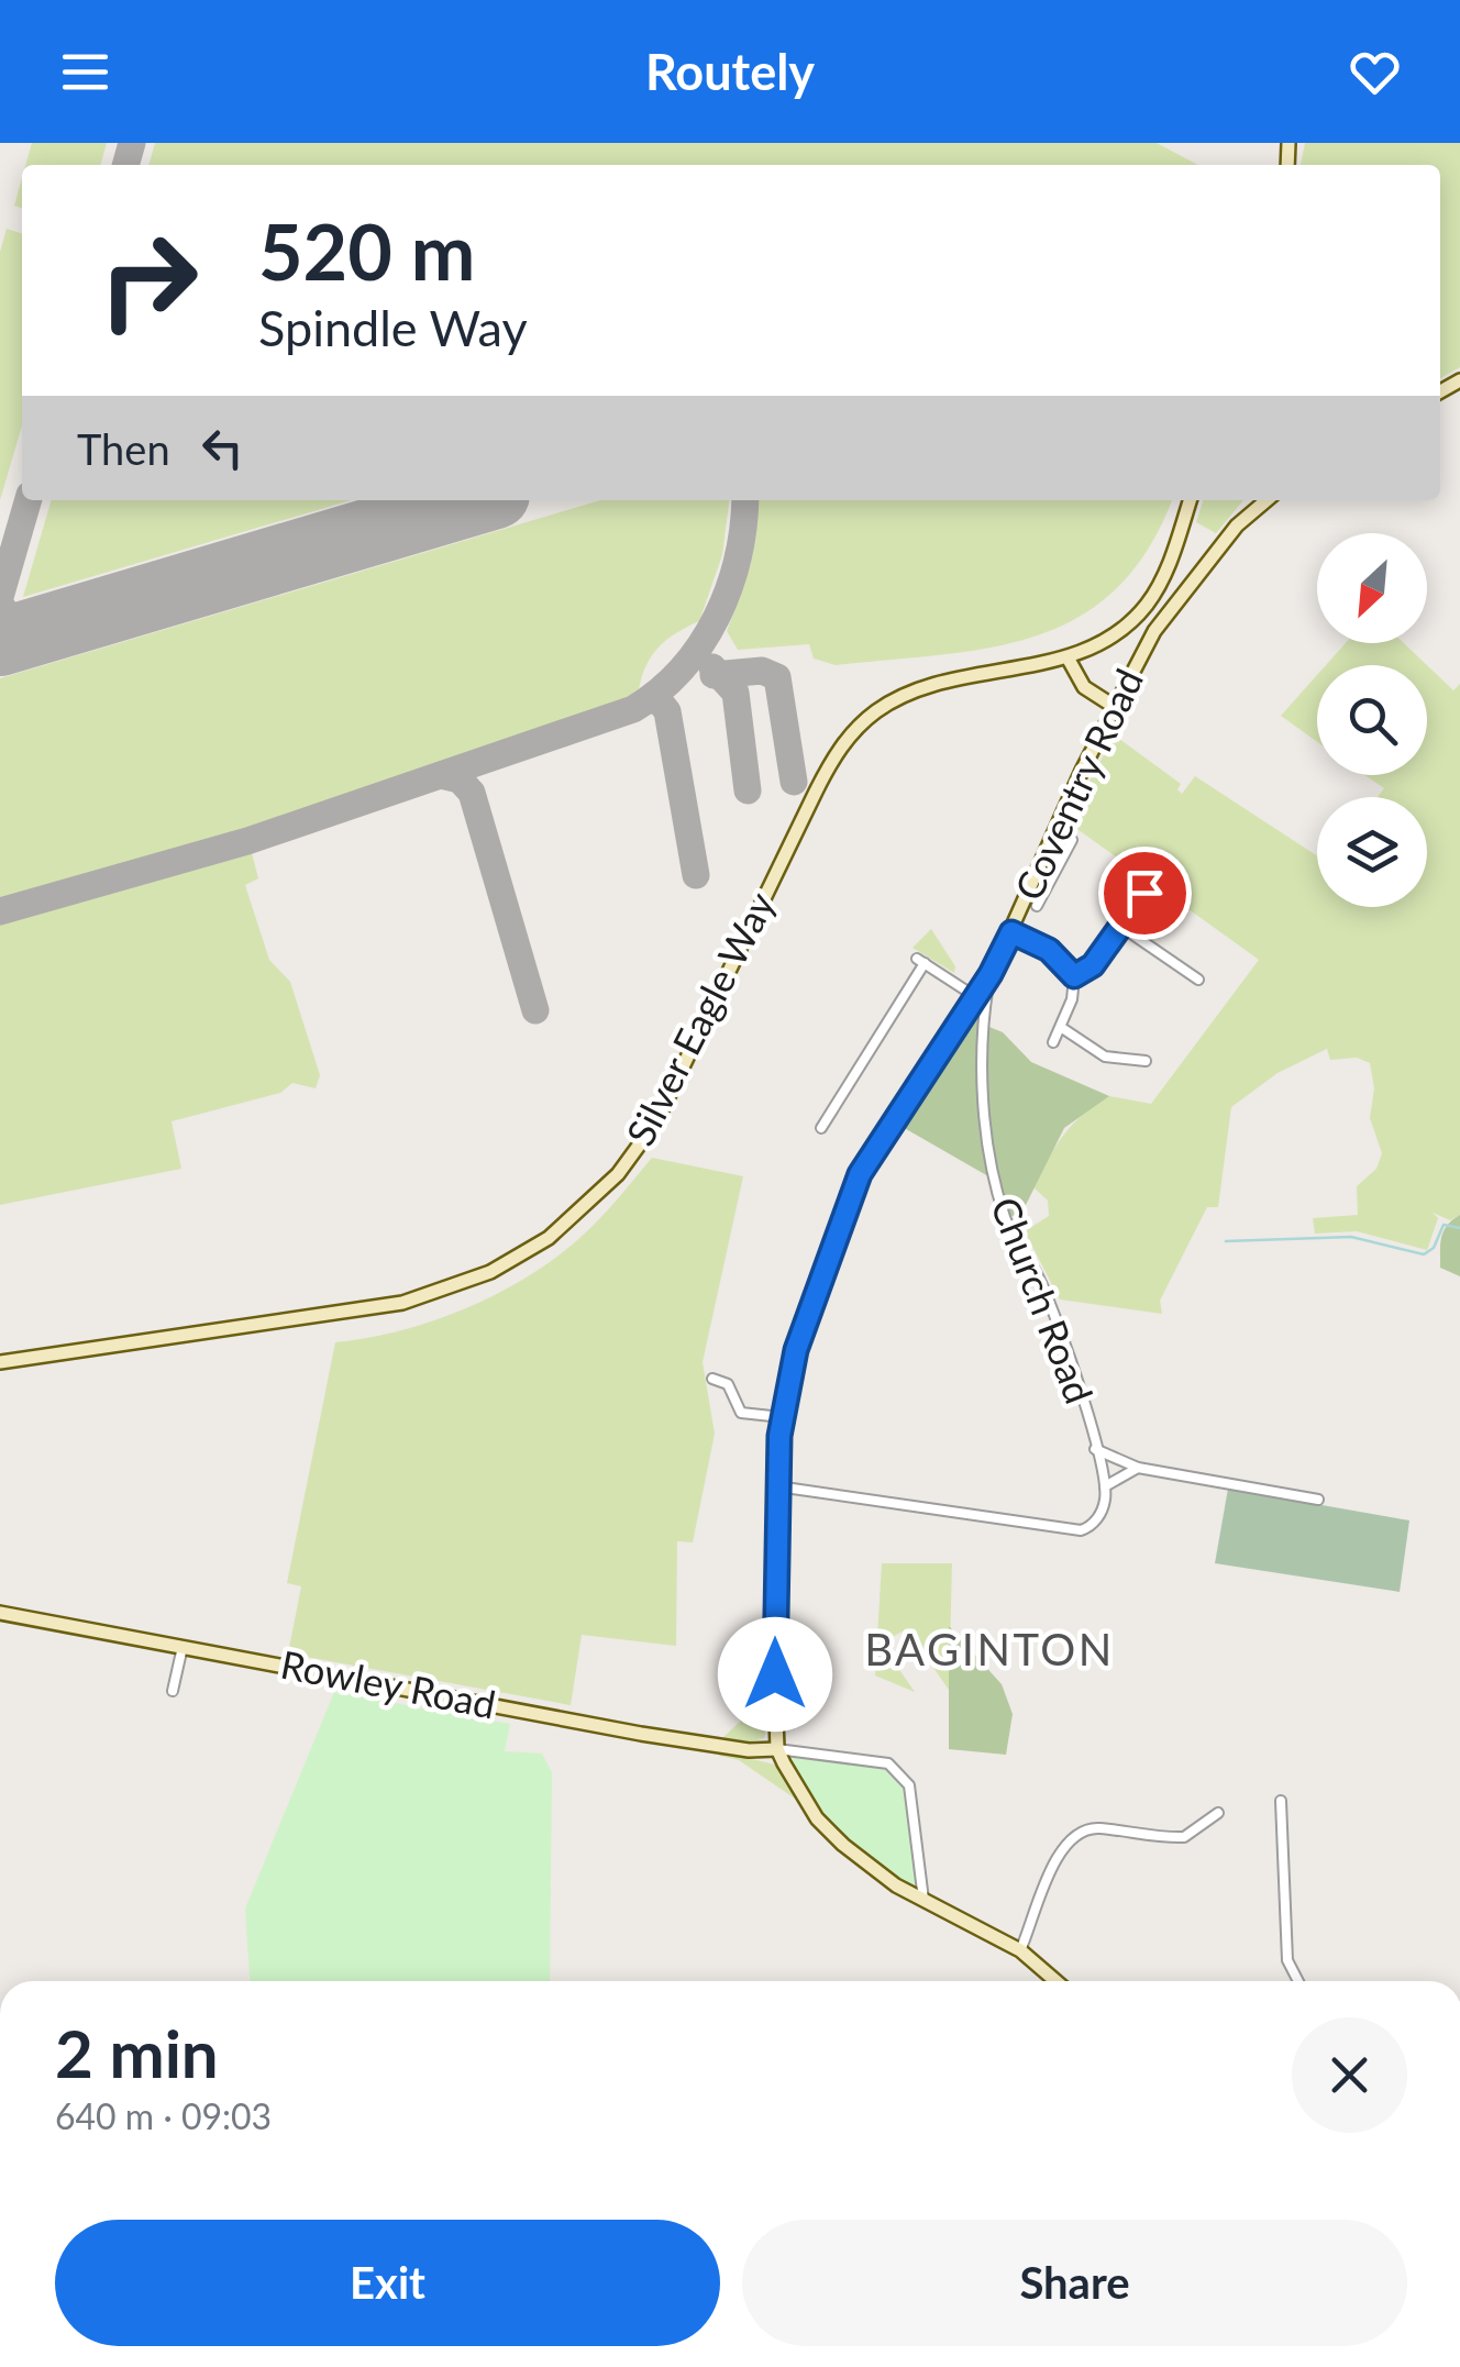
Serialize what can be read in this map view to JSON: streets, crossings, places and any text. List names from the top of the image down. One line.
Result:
{"streets":{"street":["Coventry Road","Silver Eagle Way","Church Road","Rowley Road"]},"crossings":[["Coventry Road","Church Road"],["Coventry Road","Rowley Road"]],"districts":["BAGINTON"],"north":"bottom left","page":{"header":"Routely","turn":["520 m","Spindle Way"],"then":"Then","heading":["2 min","640 m · 09:03"],"buttons":["Exit","Share"]}}
